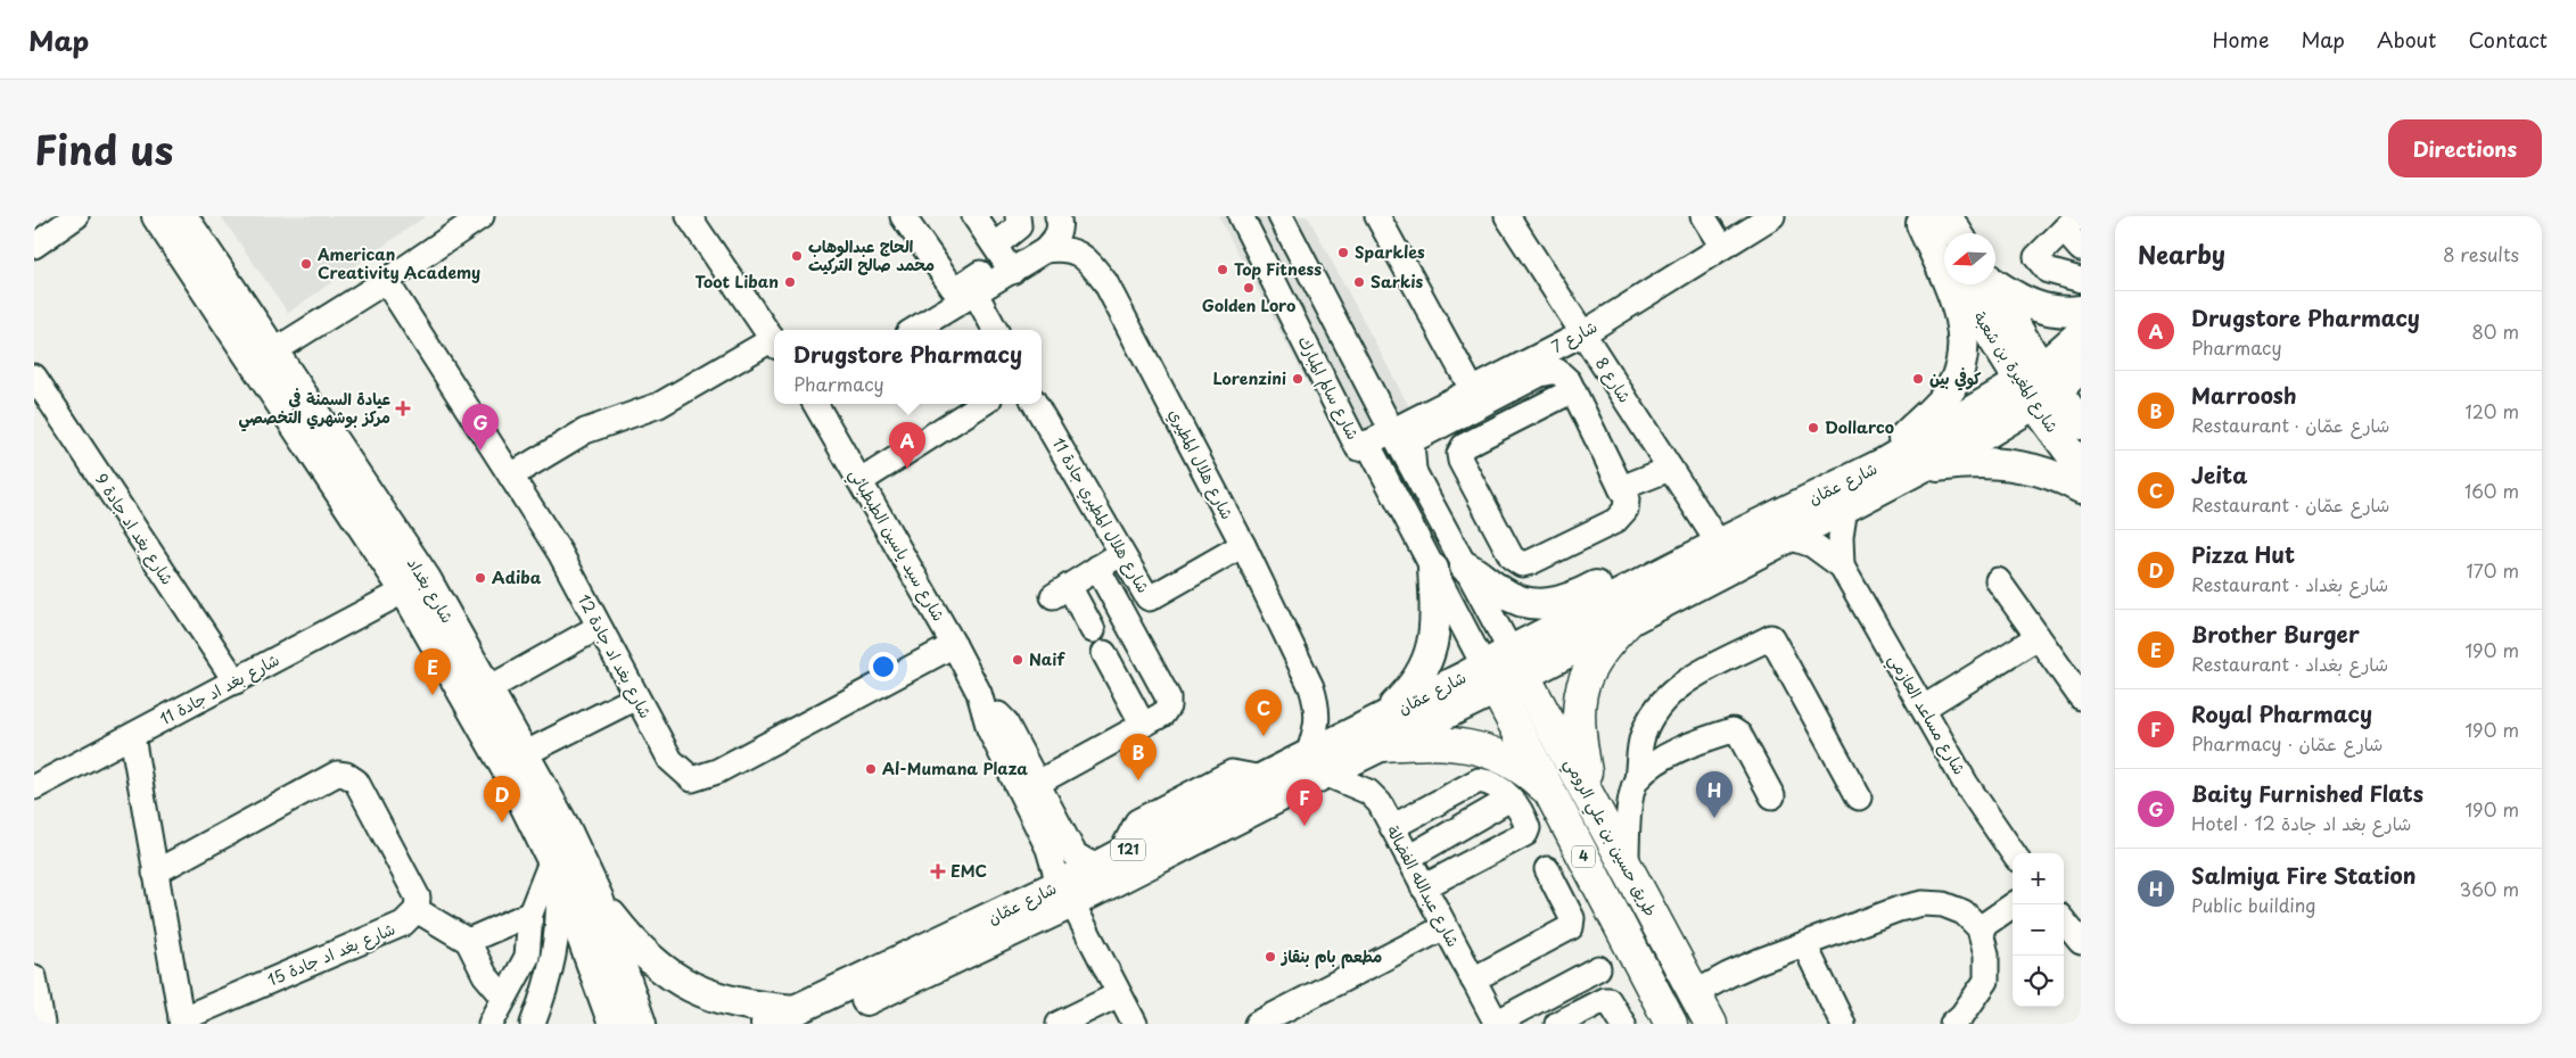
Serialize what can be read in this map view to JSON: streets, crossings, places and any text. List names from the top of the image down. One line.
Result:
{"streets":{"highway":["طريق حسين بن علي الرومي","4"],"main road":["شارع المغيرة بن شعبة","شارع عمّان","شارع بغداد","121"],"street":["شارع 7","شارع 8","شارع سالم المبارك","شارع هلال المطيري","شارع هلال المطيري جادة 11","شارع بغد اد جادة 9","شارع سيد ياسين الطبطبائي","شارع بغد اد جادة 12","شارع بغد اد جادة 11","شارع مساعد العازمي","شارع عبدالله الفضالة","شارع بغد اد جادة 15"]},"crossings":[["شارع 7","شارع 8"],["شارع 7","شارع سالم المبارك"],["شارع المغيرة بن شعبة","شارع عمّان"],["شارع 8","شارع عمّان"],["شارع سالم المبارك","شارع عمّان"],["شارع سالم المبارك","طريق حسين بن علي الرومي"],["شارع هلال المطيري","شارع عمّان"],["شارع هلال المطيري","شارع هلال المطيري جادة 11"],["شارع هلال المطيري","شارع عبدالله الفضالة"],["شارع عمّان","شارع سيد ياسين الطبطبائي"],["شارع عمّان","شارع مساعد العازمي"],["شارع عمّان","طريق حسين بن علي الرومي"],["شارع عمّان","شارع عبدالله الفضالة"],["شارع بغد اد جادة 9","شارع بغد اد جادة 11"],["شارع سيد ياسين الطبطبائي","شارع بغد اد جادة 12"],["شارع بغداد","شارع بغد اد جادة 11"]],"places":{"other":["Sparkles","الحاج عبدالوهاب محمد صالح التركيت","American Creativity Academy","Top Fitness","Toot Liban","Sarkis","Golden Loro","Lorenzini","كوفي بين","Dollarco","Adiba","Naif","Al-Mumana Plaza","مطعم بام بنقاز"],"health":["عيادة السمنة في مركز بوشهري التخصصي","EMC"]},"north":"left","page":{"header":"Map","nav":["Home","Map","About","Contact"],"title":"Find us","buttons":"Directions","heading":["Nearby","8 results"],"list":[{"mark":"A","name":"Drugstore Pharmacy","note":"Pharmacy","value":"80 m"},{"mark":"B","name":"Marroosh","note":"Restaurant · شارع عمّان","value":"120 m"},{"mark":"C","name":"Jeita","note":"Restaurant · شارع عمّان","value":"160 m"},{"mark":"D","name":"Pizza Hut","note":"Restaurant · شارع بغداد","value":"170 m"},{"mark":"E","name":"Brother Burger","note":"Restaurant · شارع بغداد","value":"190 m"},{"mark":"F","name":"Royal Pharmacy","note":"Pharmacy · شارع عمّان","value":"190 m"},{"mark":"G","name":"Baity Furnished Flats","note":"Hotel · شارع بغد اد جادة 12","value":"190 m"},{"mark":"H","name":"Salmiya Fire Station","note":"Public building","value":"360 m"}],"popup":["Drugstore Pharmacy","Pharmacy"],"pins":["G","A","E","C","B","H","D","F"],"map_buttons":["+","−"]}}
